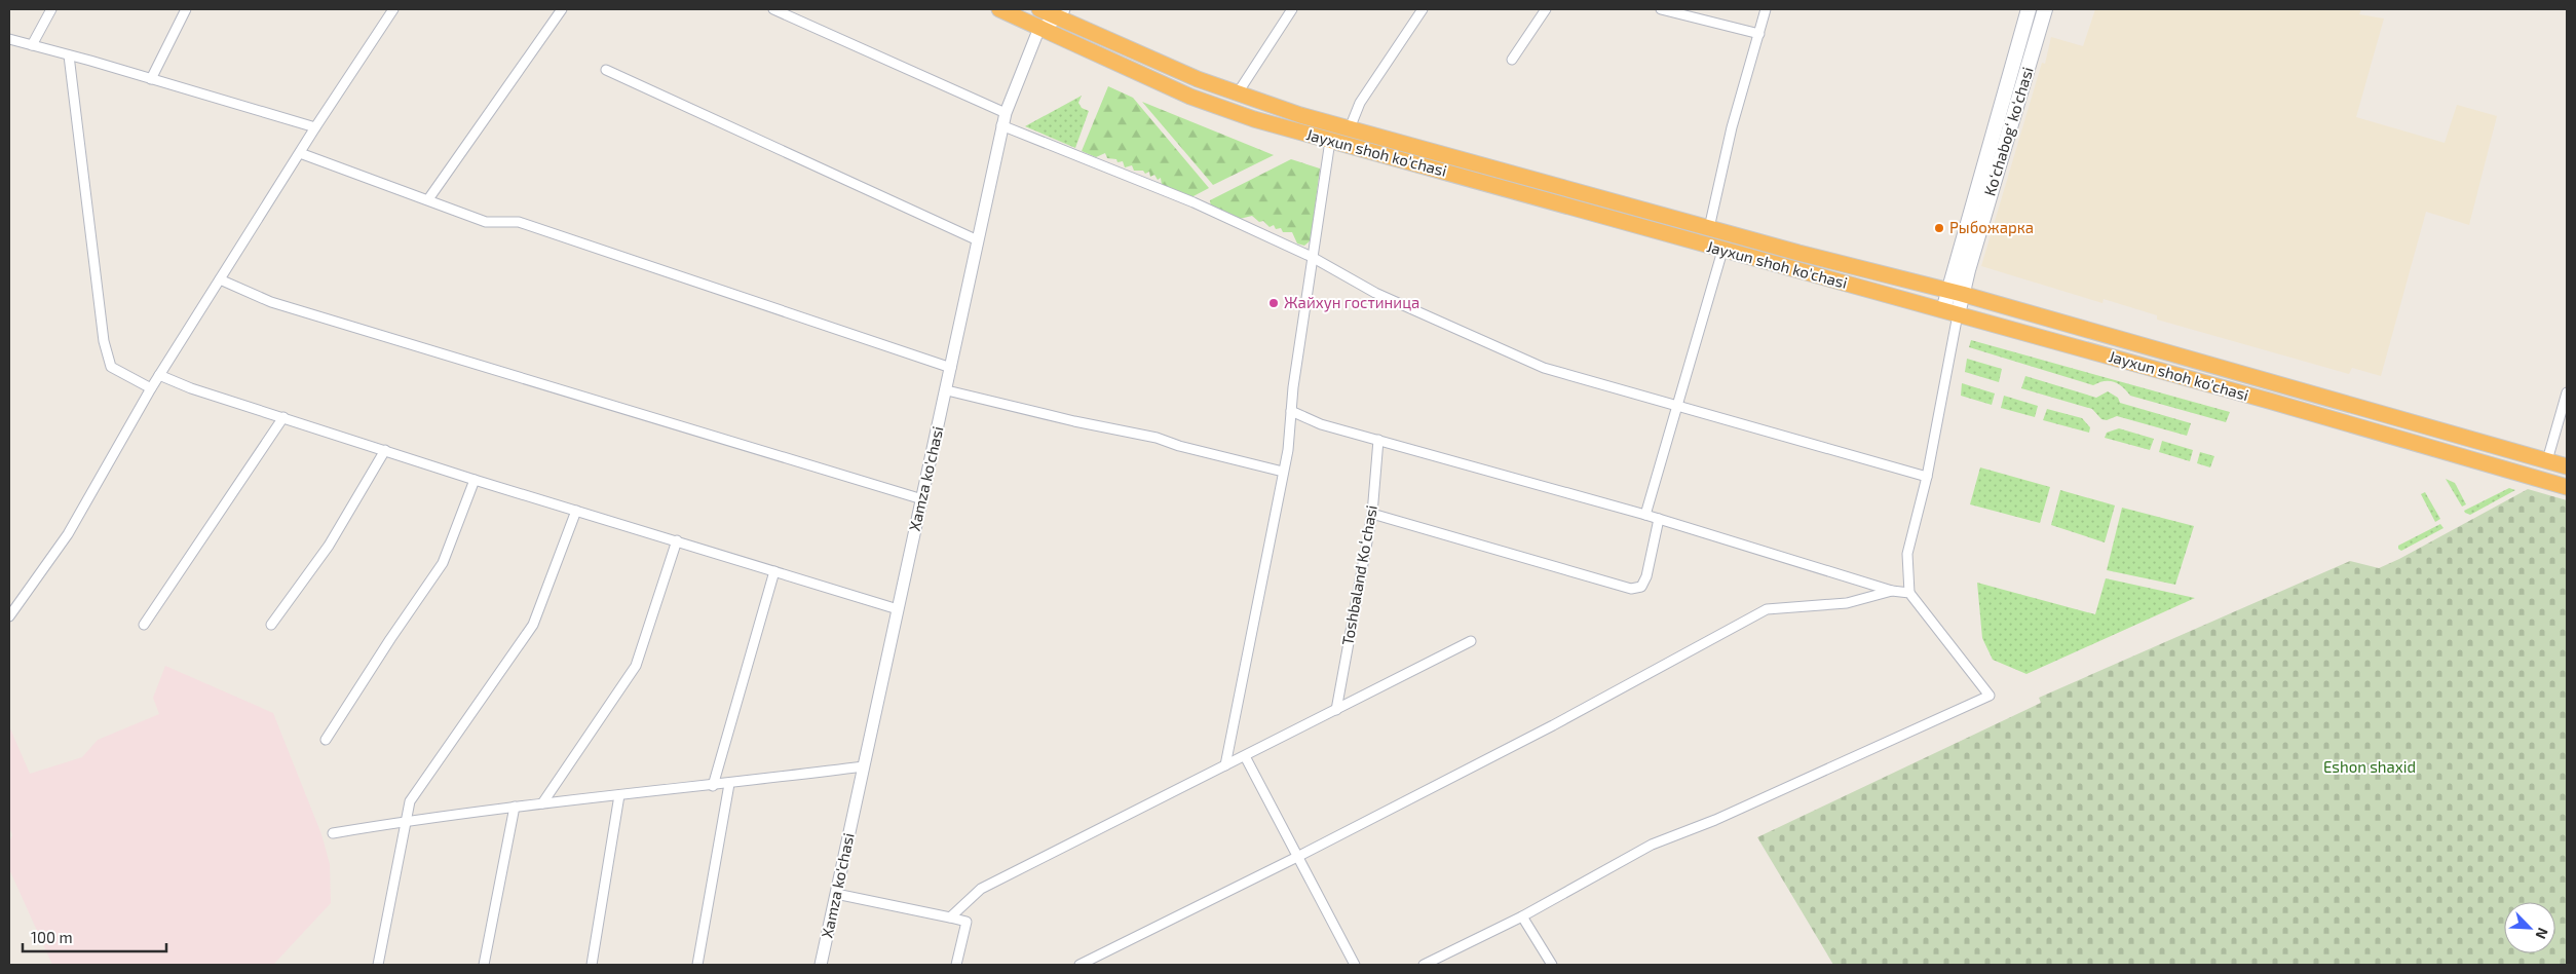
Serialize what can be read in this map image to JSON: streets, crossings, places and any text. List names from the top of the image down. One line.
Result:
{"streets":{"highway":["Jayxun shoh ko'chasi"],"main road":["Ko‘chabog‘ ko‘chasi"],"street":["Xamza ko'chasi","Toshbaland Koʻchasi"]},"crossings":[["Ko‘chabog‘ ko‘chasi","Jayxun shoh ko'chasi"],["Jayxun shoh ko'chasi","Xamza ko'chasi"]],"parks":["Eshon shaxid"],"places":["Рыбожарка","Жайхун гостиница"],"scale_bar":"100 m","north":"bottom right"}
